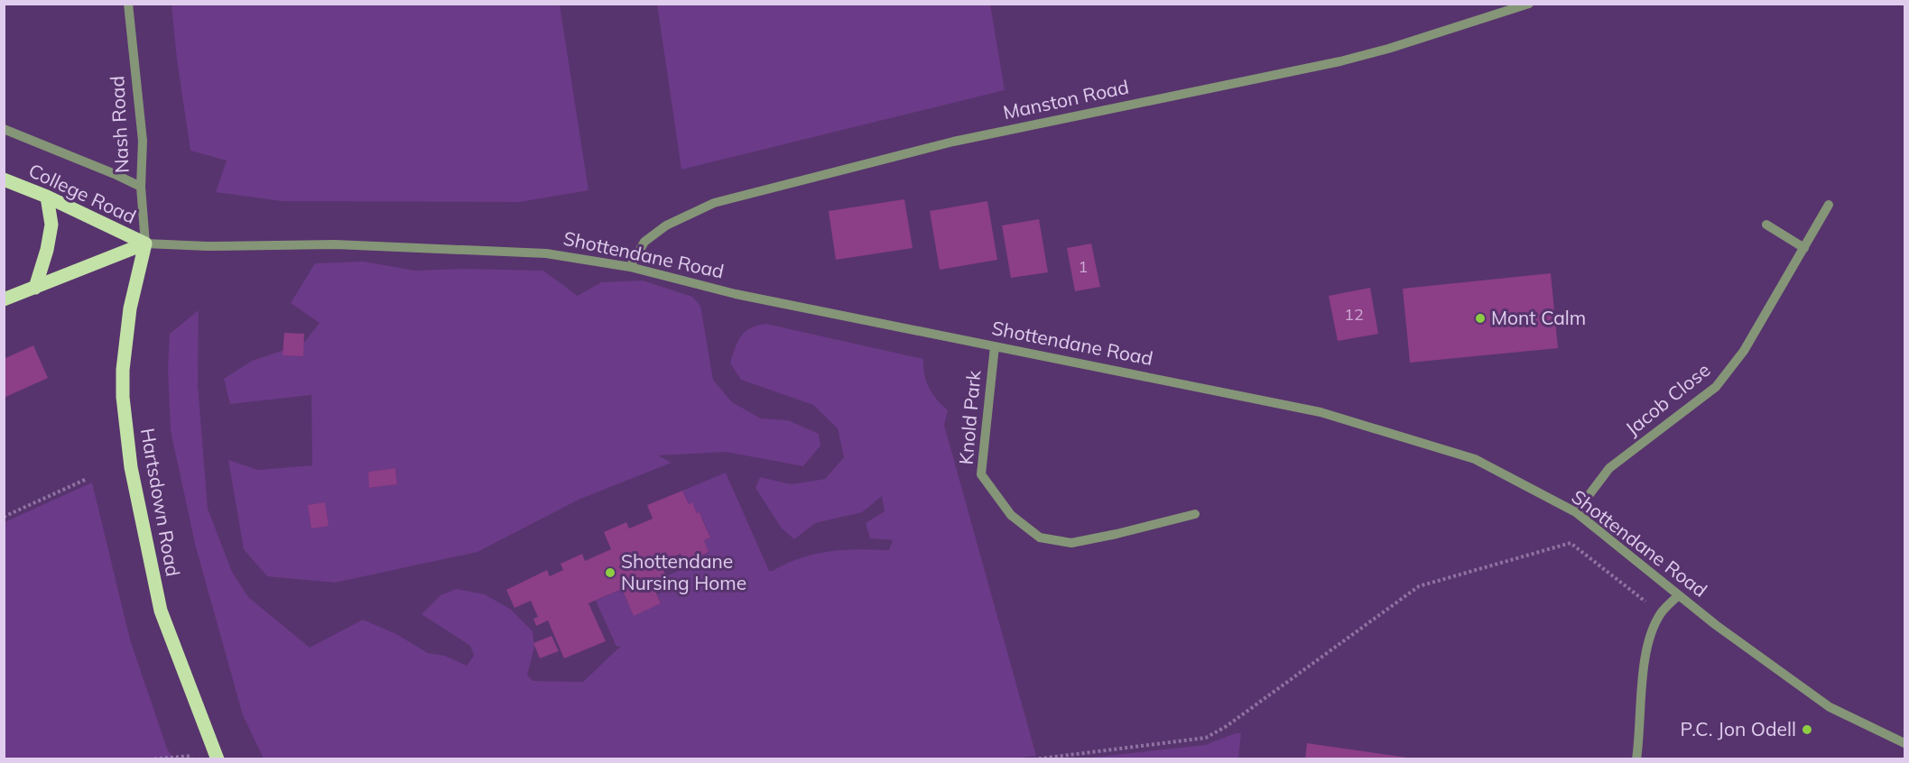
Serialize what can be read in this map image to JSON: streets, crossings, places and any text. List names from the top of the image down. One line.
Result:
{"streets":{"main road":["College Road","Hartsdown Road"],"street":["Manston Road","Nash Road","Shottendane Road","Jacob Close","Knold Park"]},"crossings":[["Manston Road","Shottendane Road"],["Nash Road","College Road"],["Nash Road","Shottendane Road"],["Nash Road","Hartsdown Road"],["College Road","Shottendane Road"],["College Road","Hartsdown Road"],["Shottendane Road","Jacob Close"],["Shottendane Road","Knold Park"],["Shottendane Road","Hartsdown Road"]],"places":["Mont Calm","Shottendane Nursing Home","P.C. Jon Odell"],"house_numbers":["1","12"]}
